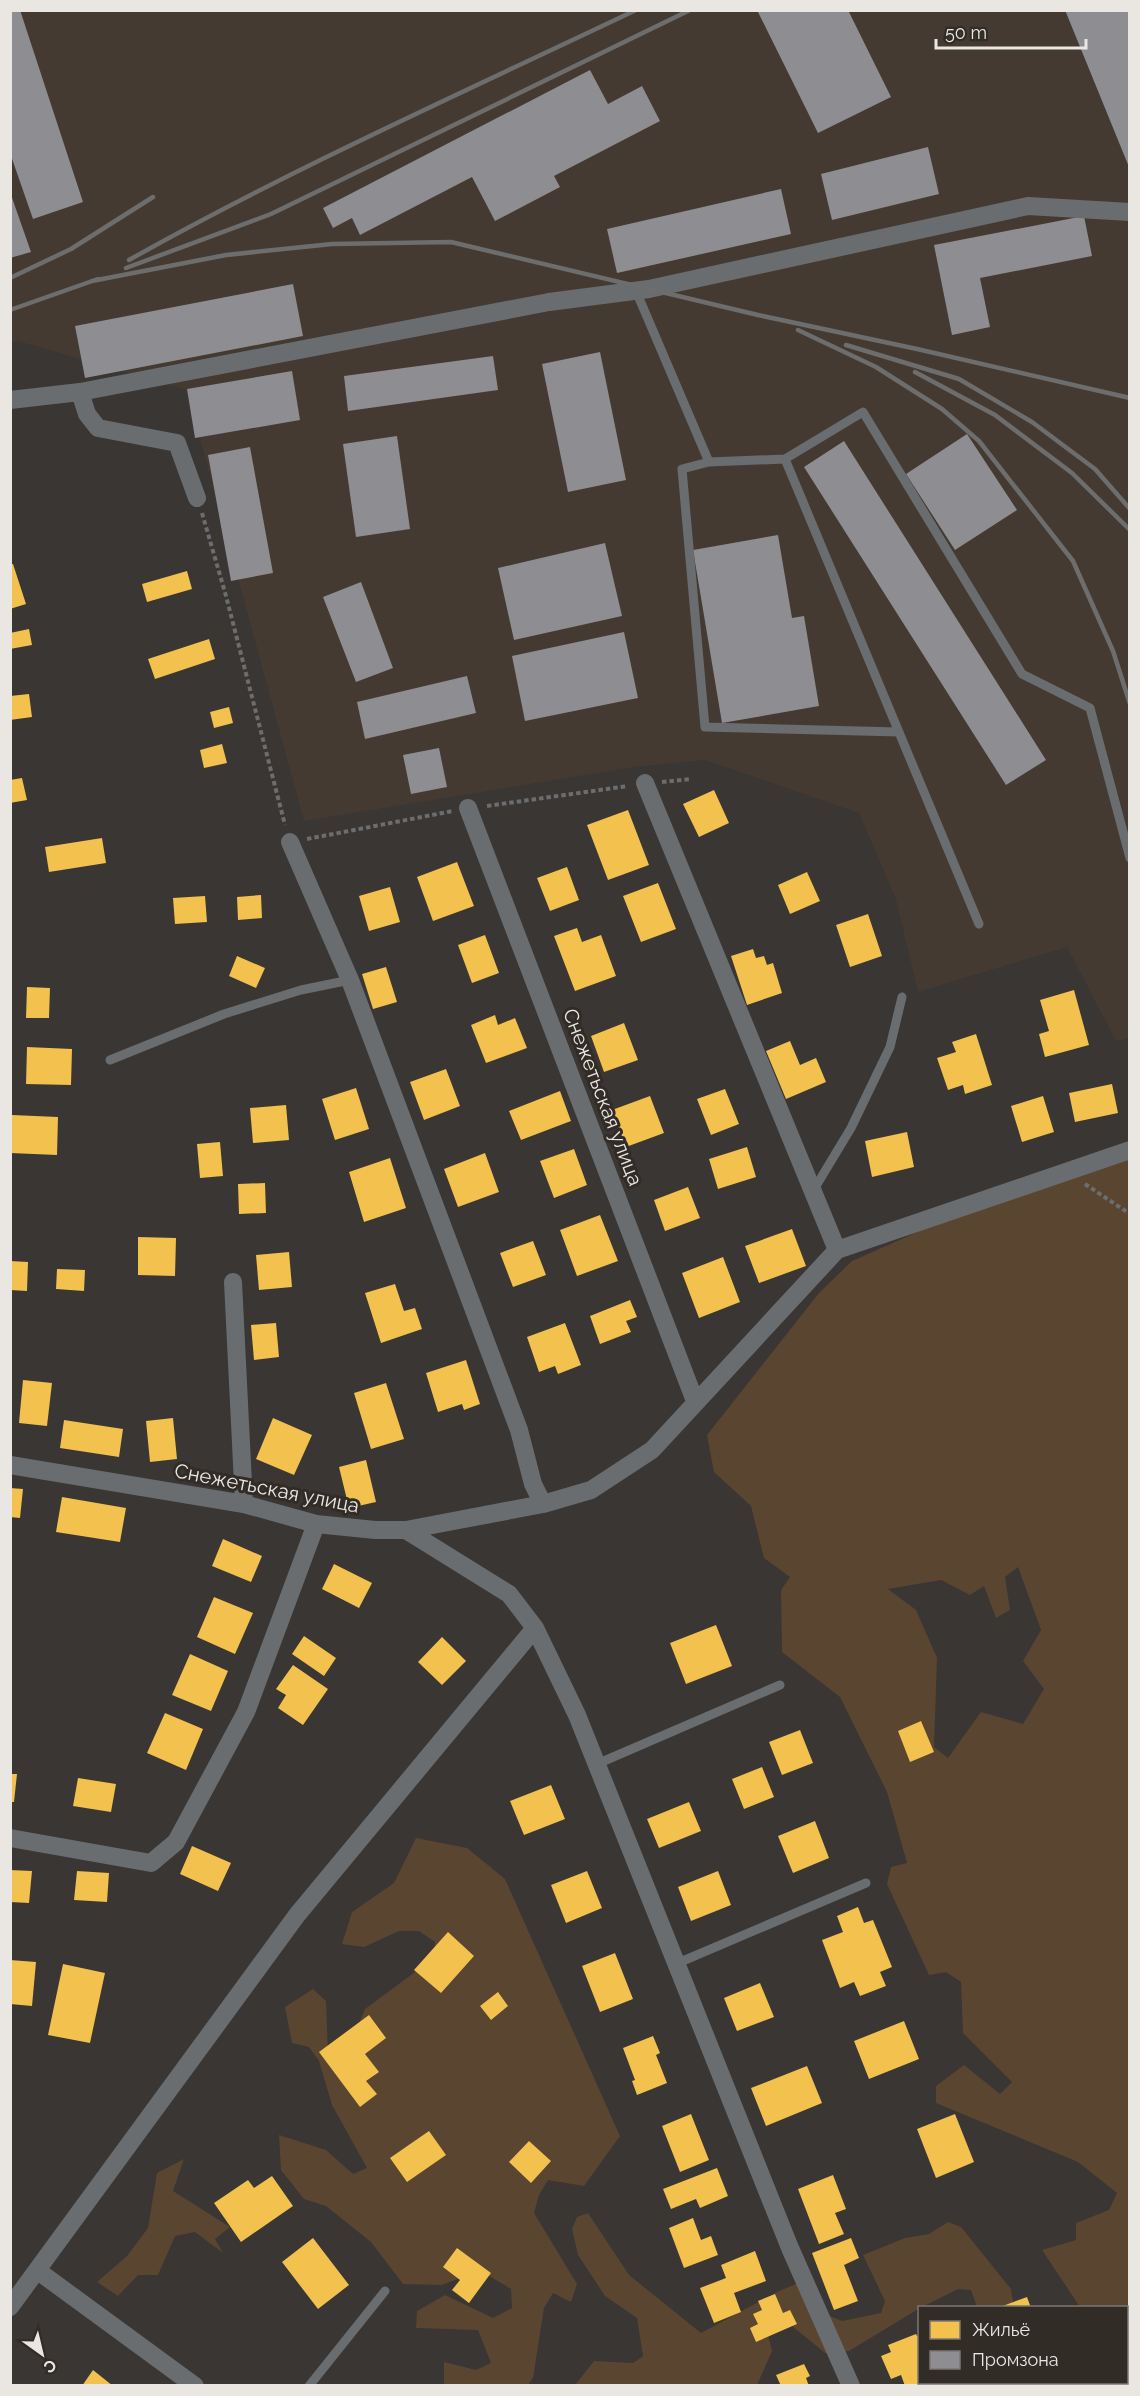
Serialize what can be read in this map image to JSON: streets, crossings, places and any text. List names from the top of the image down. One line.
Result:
{"streets":{"street":["Снежетьская улица"]},"legend":["Жильё","Промзона"],"scale_bar":"50 m","north":"bottom right"}
